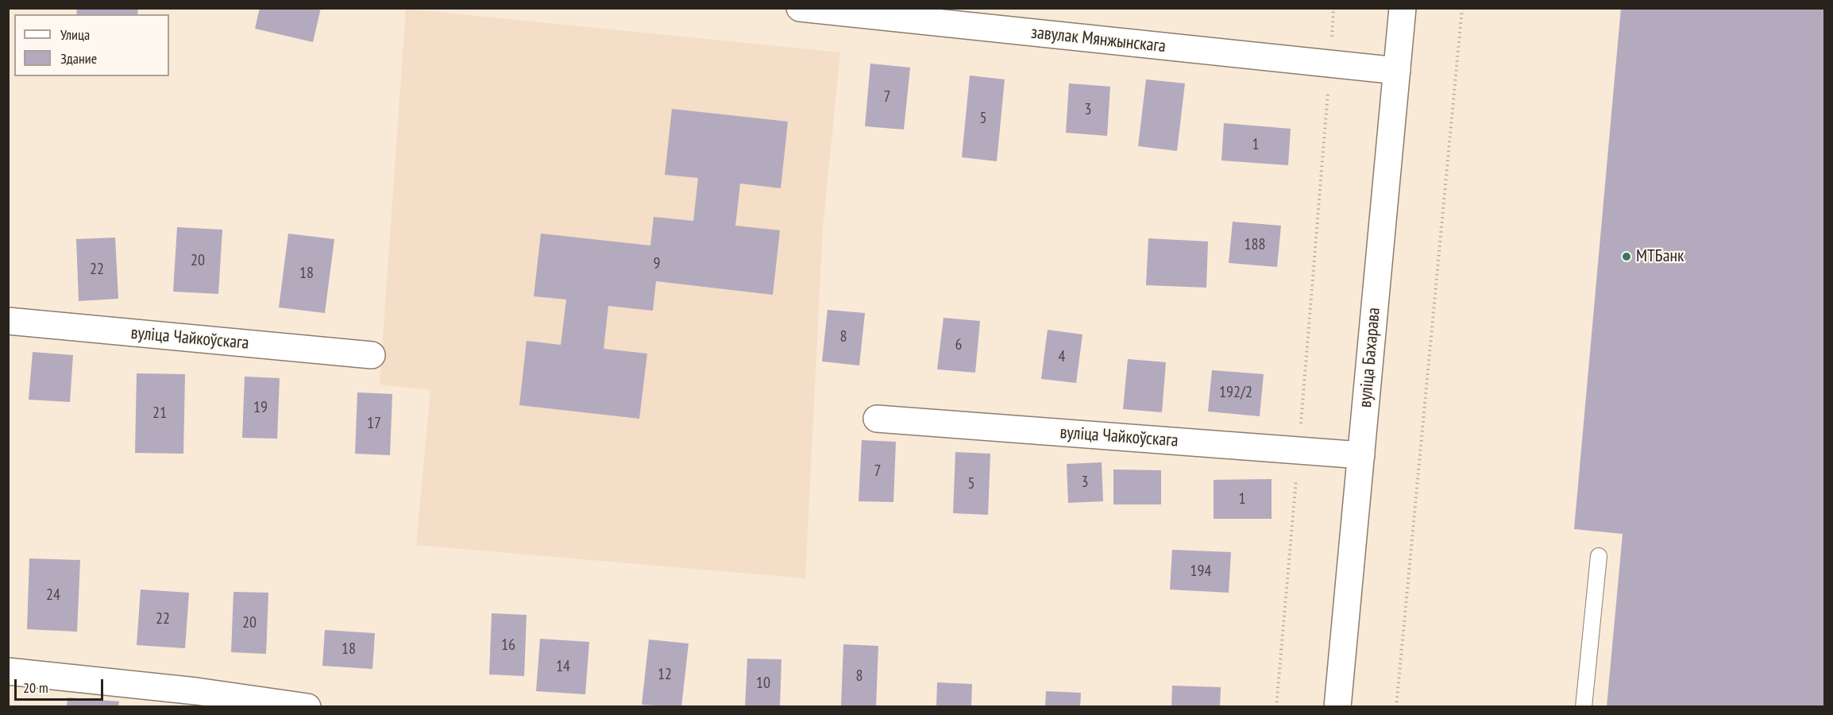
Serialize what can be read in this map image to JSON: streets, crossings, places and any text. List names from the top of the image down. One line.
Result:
{"streets":{"street":["завулак Мянжынскага","вуліца Чайкоўскага","вуліца Бахарава"]},"crossings":[["завулак Мянжынскага","вуліца Бахарава"],["вуліца Чайкоўскага","вуліца Бахарава"]],"places":["МТБанк"],"house_numbers":["7","3","5","1","188","20","9","22","18","8","6","4","192/2","19","21","17","7","3","5","1","194","24","22","20","16","18","14","12","8","10"],"legend":["Улица","Здание"],"scale_bar":"20 m"}
